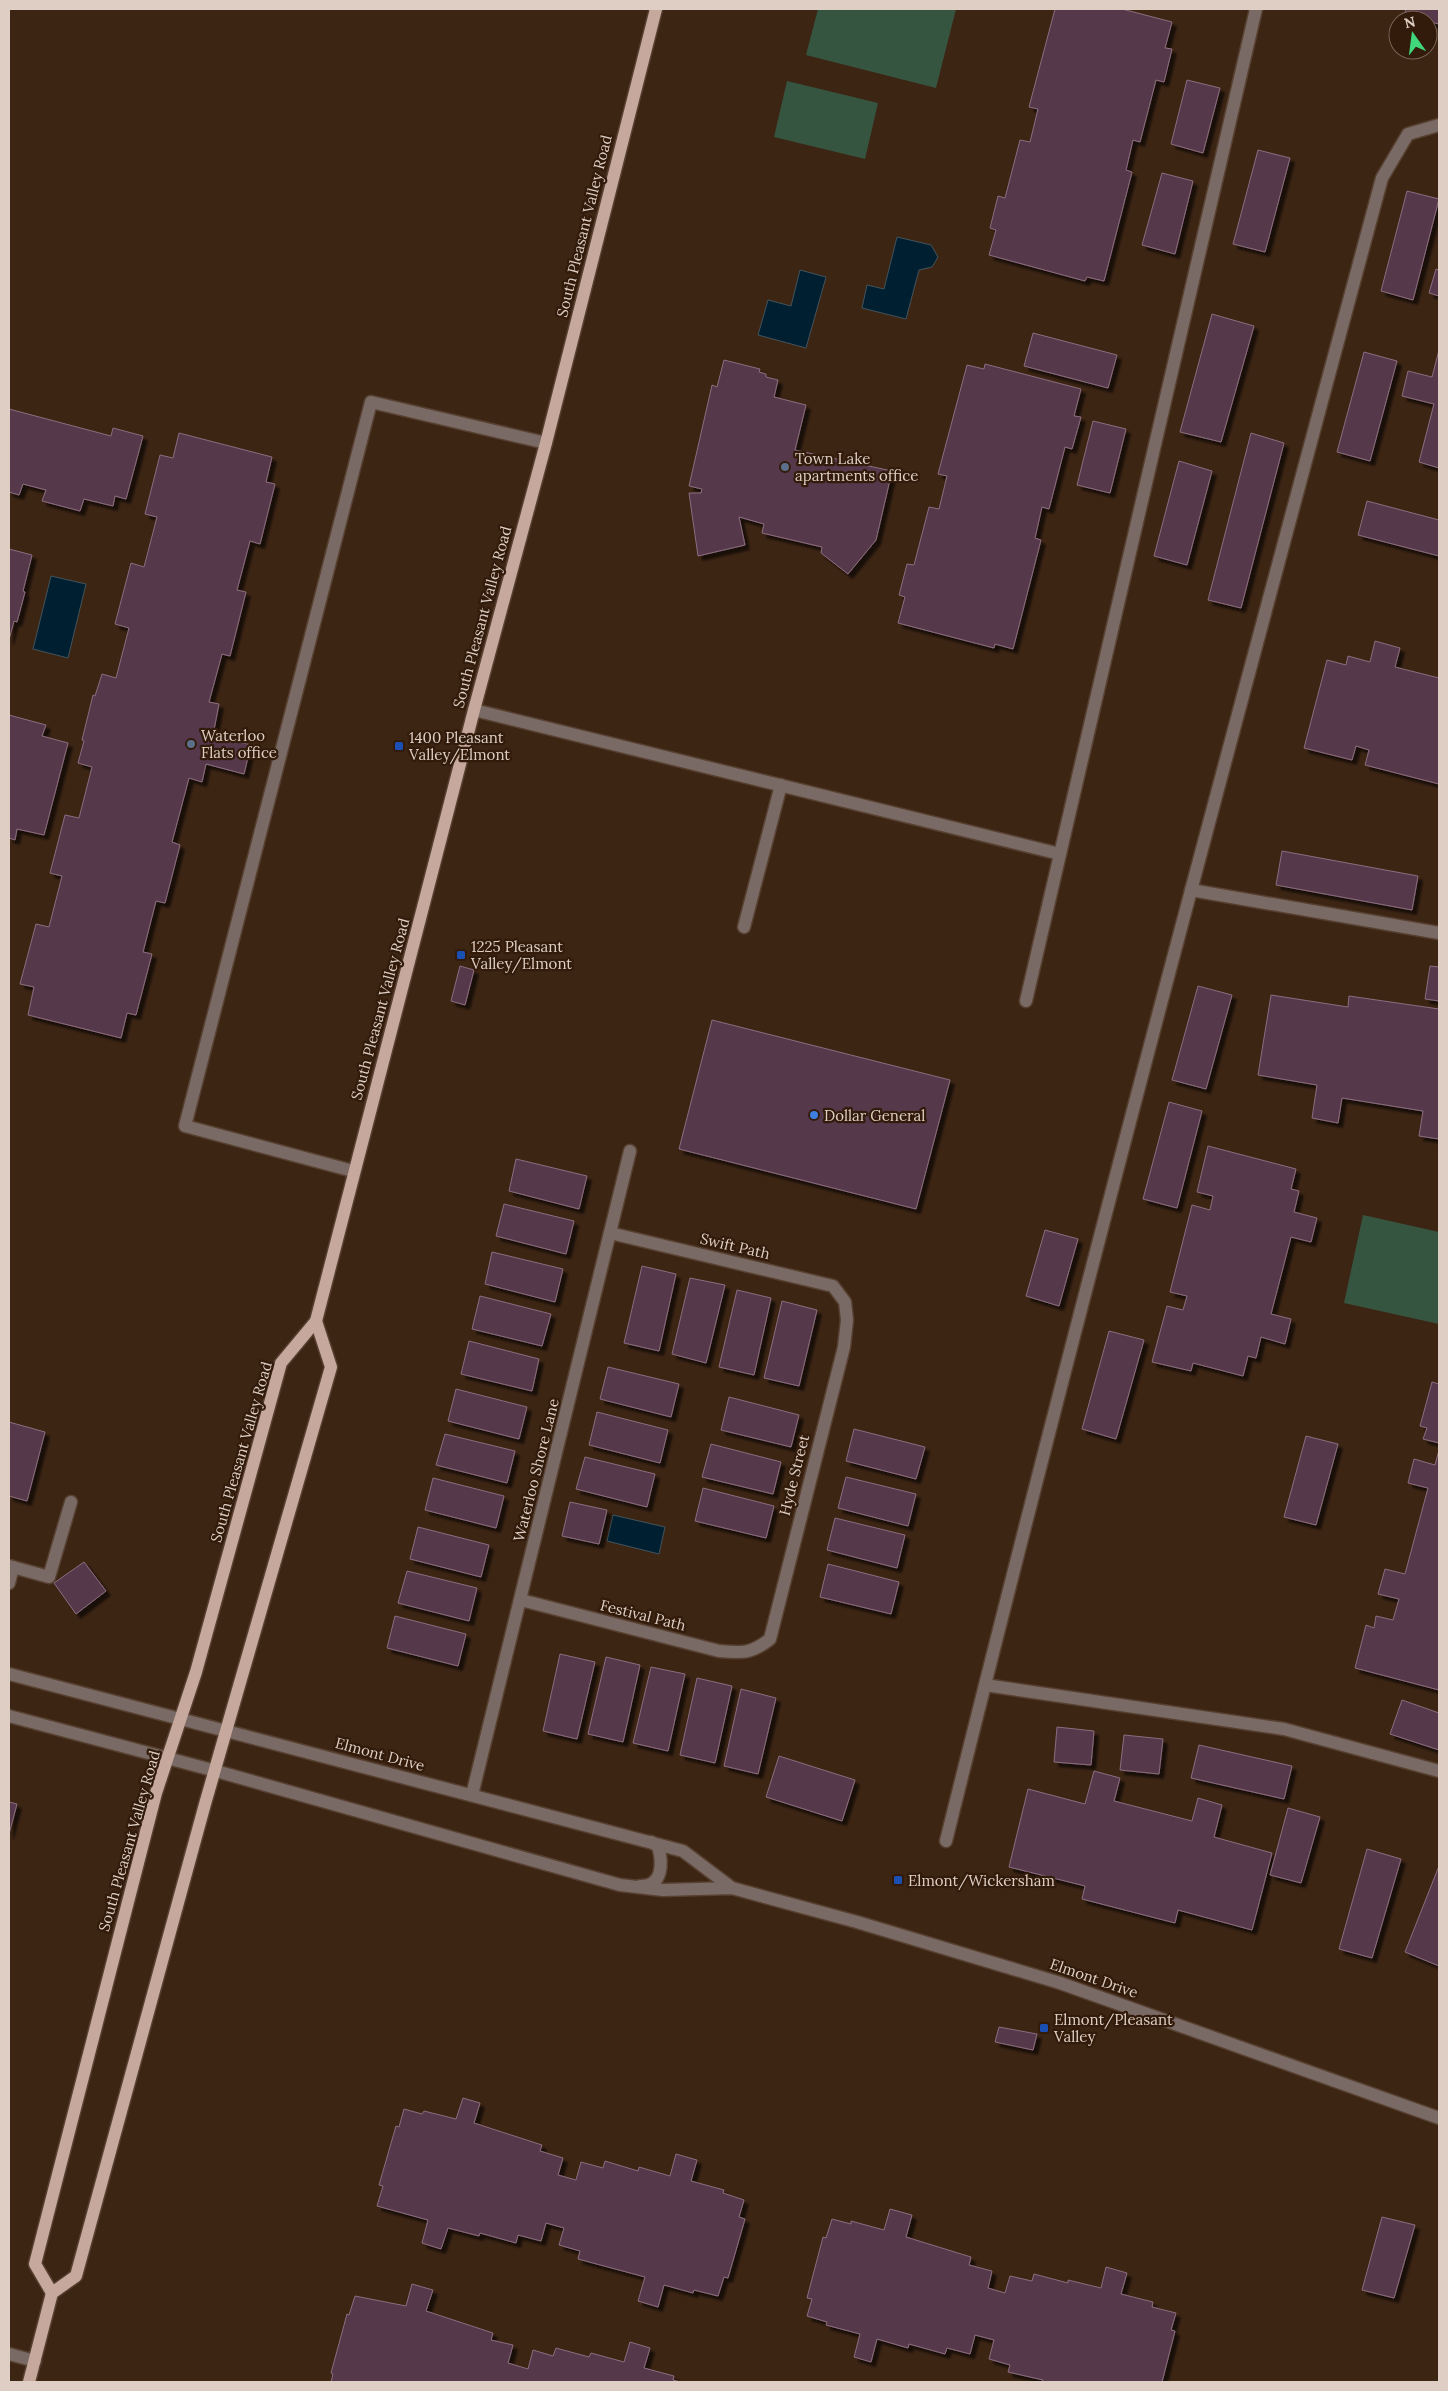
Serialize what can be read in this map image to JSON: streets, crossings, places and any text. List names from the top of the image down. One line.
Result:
{"streets":{"main road":["South Pleasant Valley Road"],"street":["Swift Path","Waterloo Shore Lane","Hyde Street","Festival Path","Elmont Drive"]},"crossings":[["South Pleasant Valley Road","Elmont Drive"],["Swift Path","Waterloo Shore Lane"],["Swift Path","Hyde Street"],["Waterloo Shore Lane","Festival Path"],["Waterloo Shore Lane","Elmont Drive"],["Hyde Street","Festival Path"]],"places":{"other":["Town Lake apartments office","Waterloo Flats office","Dollar General"],"transit":["1400 Pleasant Valley/Elmont","1225 Pleasant Valley/Elmont","Elmont/Wickersham","Elmont/Pleasant Valley"]},"north":"top"}
